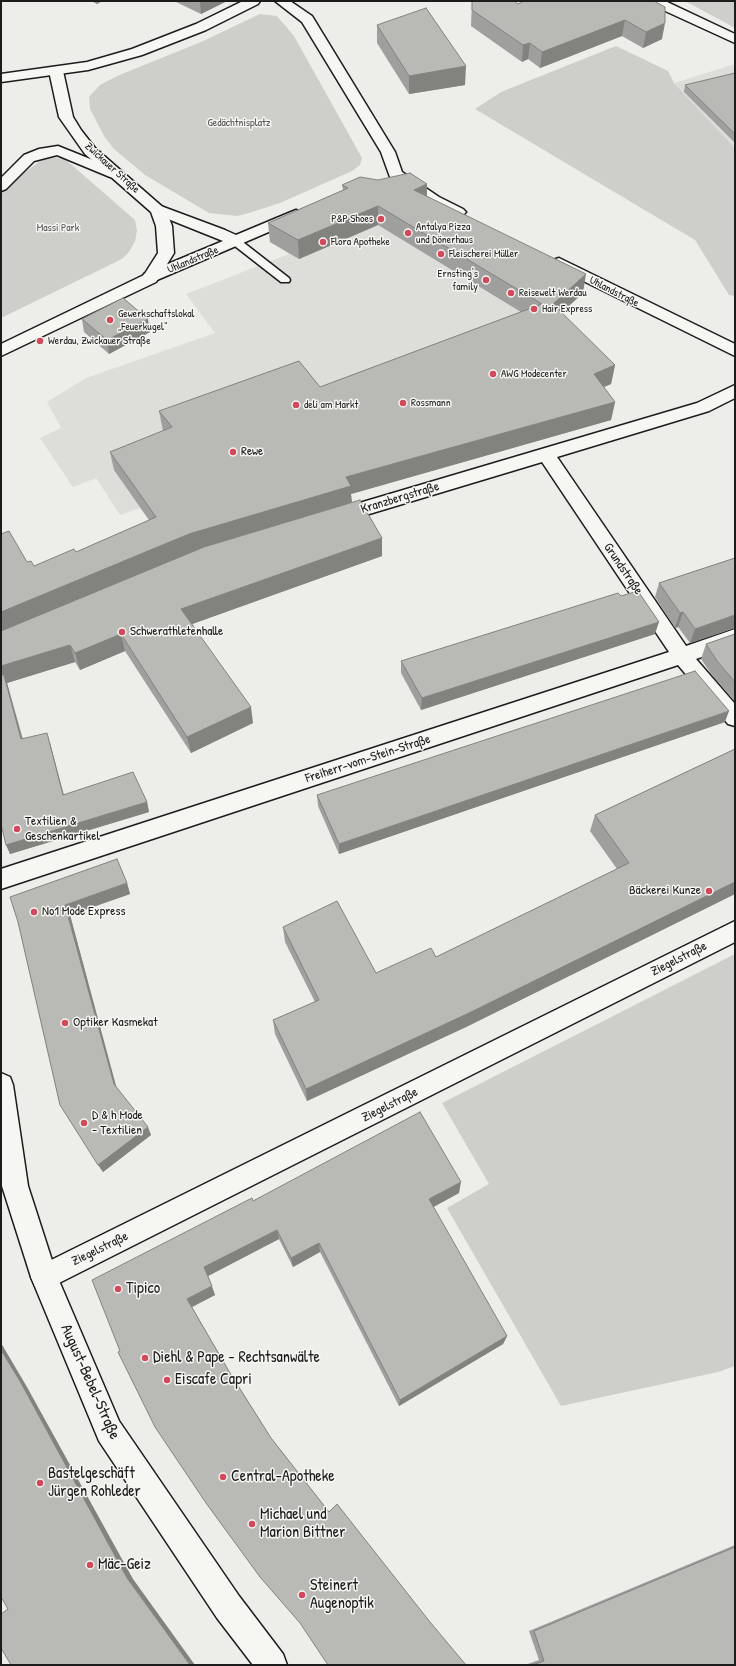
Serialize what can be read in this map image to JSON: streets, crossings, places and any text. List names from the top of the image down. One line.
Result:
{"streets":{"street":["Zwickauer Straße","Uhlandstraße","Kranzbergstraße","Grundstraße","Freiherr-vom-Stein-Straße","Ziegelstraße","August-Bebel-Straße"]},"crossings":[["Zwickauer Straße","Uhlandstraße"],["Kranzbergstraße","Grundstraße"],["Grundstraße","Freiherr-vom-Stein-Straße"],["Ziegelstraße","August-Bebel-Straße"]],"parks":["Gedächtnisplatz","Massi Park"],"places":["P&P Shoes","Antalya Pizza und Dönerhaus","Flora Apotheke","Fleischerei Müller","Ernsting's family","Reisewelt Werdau","Hair Express","Gewerkschaftslokal „Feuerkugel“","Werdau, Zwickauer Straße","AWG Modecenter","Rossmann","deli am Markt","Rewe","Schwerathletenhalle","Textilien & Geschenkartikel","Bäckerei Kunze","No1 Mode Express","Optiker Kasmekat","D & h Mode - Textilien","Tipico","Diehl & Pape - Rechtsanwälte","Eiscafe Capri","Central-Apotheke","Bastelgeschäft Jürgen Rohleder","Michael und Marion Bittner","Mäc-Geiz","Steinert Augenoptik"]}
